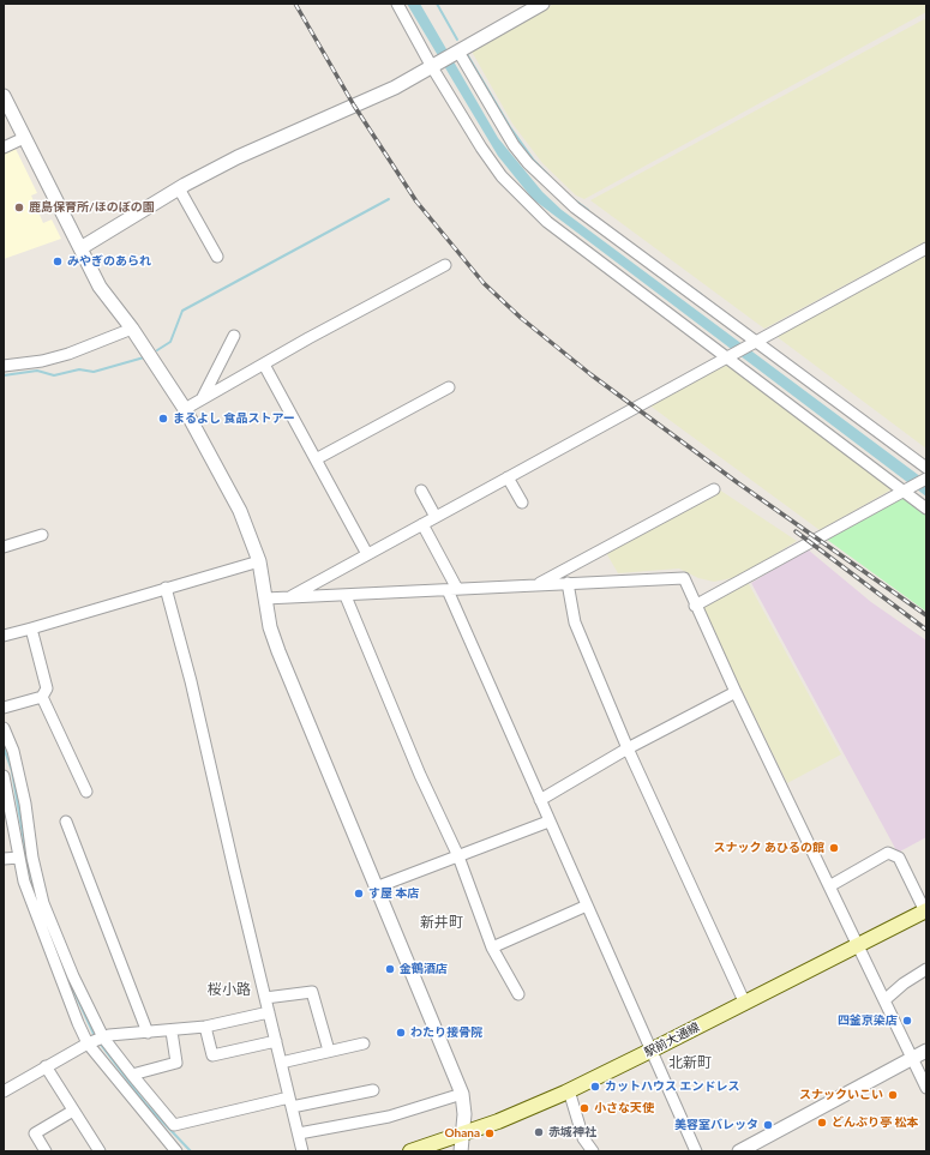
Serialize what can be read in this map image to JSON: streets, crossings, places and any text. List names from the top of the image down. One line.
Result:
{"streets":{"main road":["駅前大通線"]},"districts":["新井町","桜小路","北新町"],"places":["鹿島保育所/ほのぼの園","みやぎのあられ","まるよし 食品ストアー","スナック あひるの館","す屋 本店","金鶴酒店","四釜京染店","わたり接骨院","カットハウス エンドレス","スナックいこい","小さな天使","どんぶり亭 松本","美容室バレッタ","赤城神社","Ohana"]}
